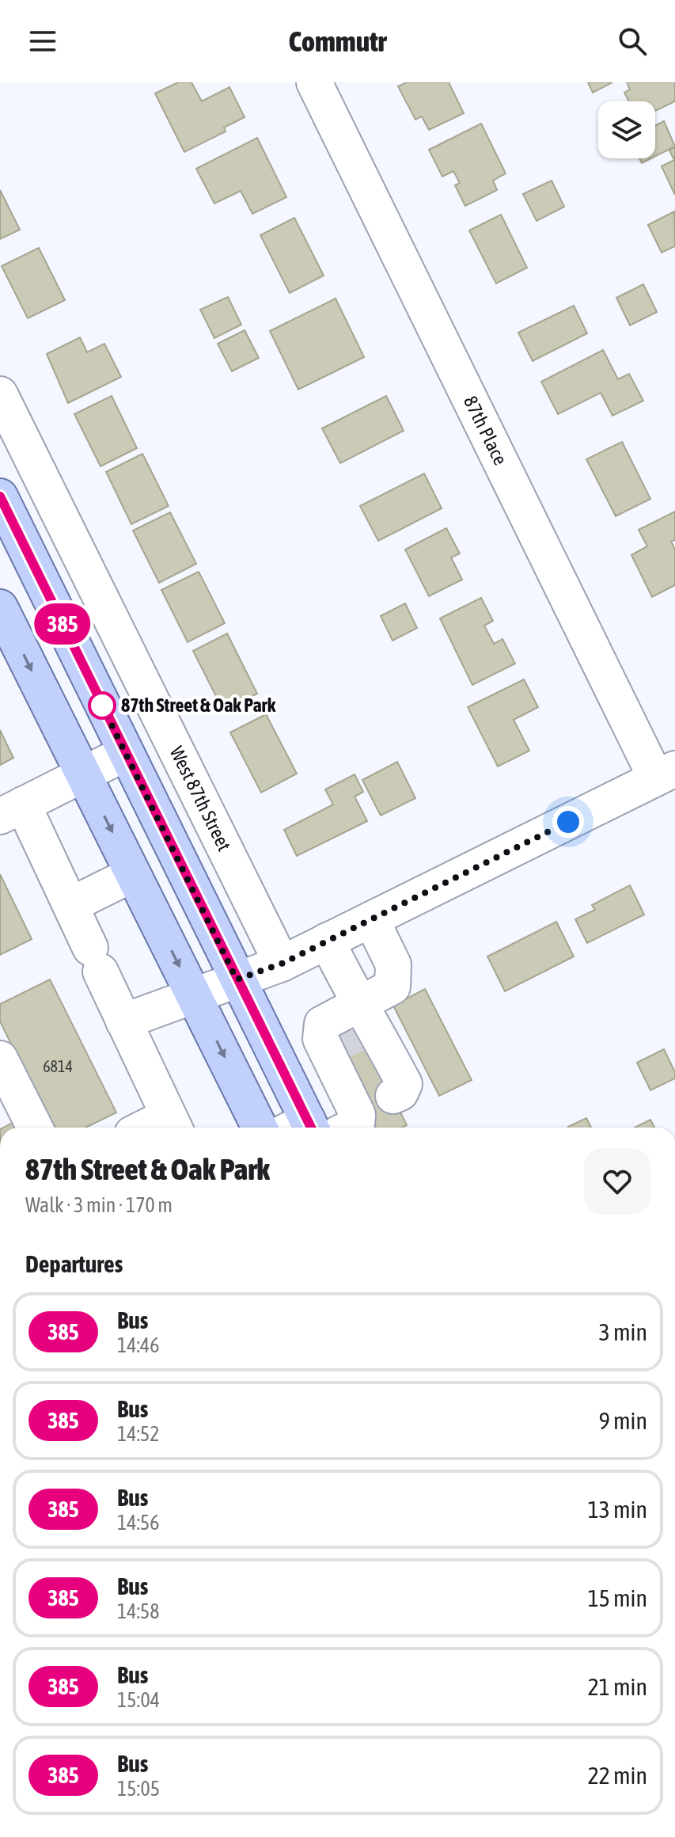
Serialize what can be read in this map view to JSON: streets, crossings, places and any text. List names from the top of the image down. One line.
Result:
{"streets":{"street":["87th Place","West 87th Street"]},"places":["87th Street & Oak Park"],"lines":["bus line 385"],"house_numbers":["6814"],"page":{"header":"Commutr","on_map":"385","heading":[["87th Street & Oak Park","Walk · 3 min · 170 m"],"Departures"],"list":[{"mark":"385","name":"Bus","note":"14:46","value":"3 min"},{"mark":"385","name":"Bus","note":"14:52","value":"9 min"},{"mark":"385","name":"Bus","note":"14:56","value":"13 min"},{"mark":"385","name":"Bus","note":"14:58","value":"15 min"},{"mark":"385","name":"Bus","note":"15:04","value":"21 min"},{"mark":"385","name":"Bus","note":"15:05","value":"22 min"}]}}
